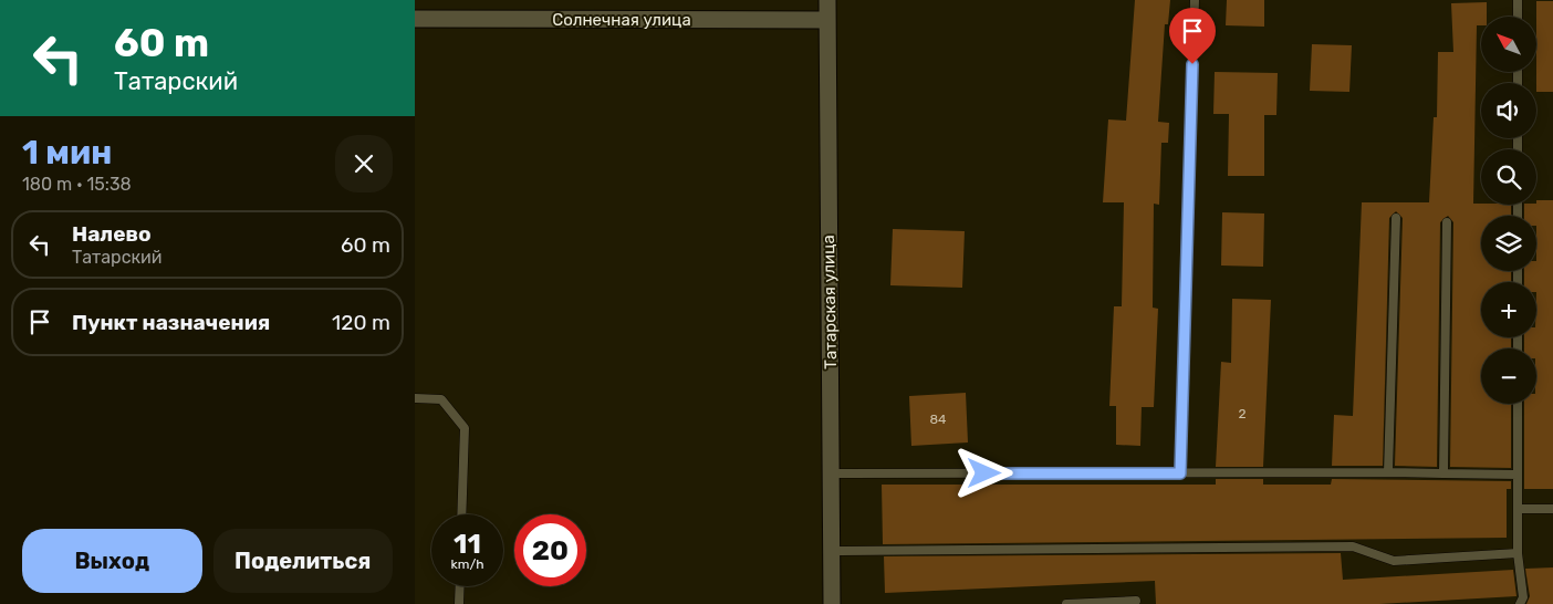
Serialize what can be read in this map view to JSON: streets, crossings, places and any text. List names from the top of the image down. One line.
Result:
{"streets":{"street":["Солнечная улица","Татарская улица"]},"crossings":[["Солнечная улица","Татарская улица"]],"house_numbers":["2","84"],"north":"top left","page":{"turn":["60 m","Татарский"],"map_buttons":["+","−"],"heading":["1 мин","180 m · 15:38"],"list":[{"name":"Налево","note":"Татарский","value":"60 m"},{"name":"Пункт назначения","value":"120 m"}],"speed":"11 km/h","limit":"20","buttons":["Выход","Поделиться"]}}
